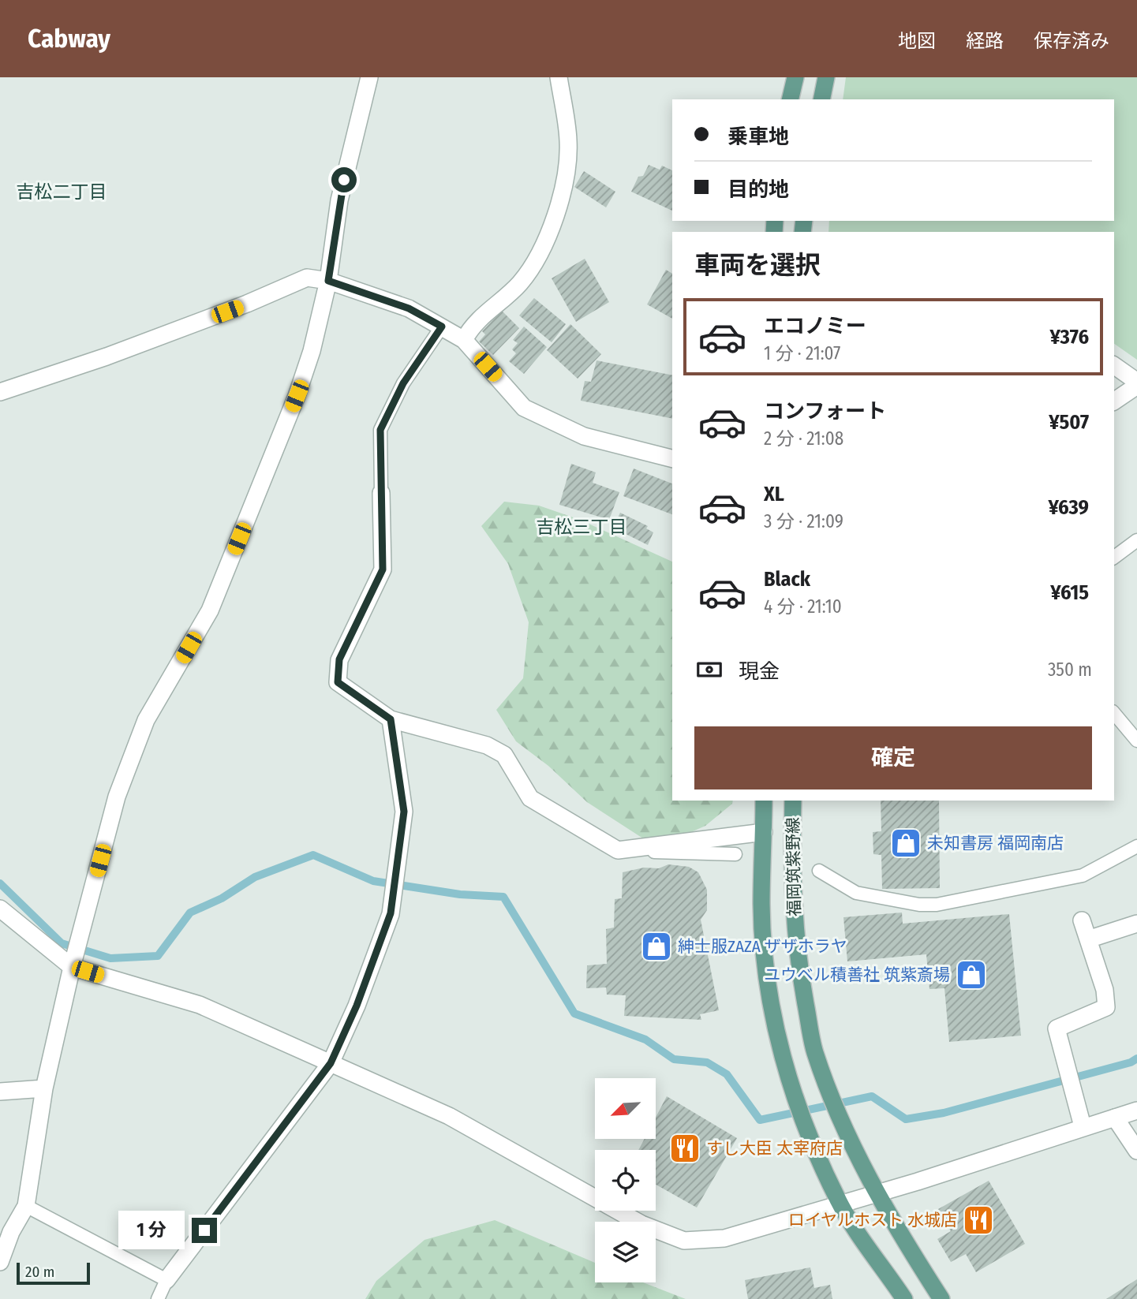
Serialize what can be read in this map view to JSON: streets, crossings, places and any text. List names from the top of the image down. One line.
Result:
{"streets":{"main road":["福岡筑紫野線"]},"districts":["吉松二丁目","吉松三丁目"],"places":{"shop":["未知書房 福岡南店","紳士服ZAZA ザザホラヤ","ユウベル積善社 筑紫斎場"],"restaurant":["すし大臣 太宰府店","ロイヤルホスト 水城店"]},"scale_bar":"20 m","north":"bottom left","page":{"header":"Cabway","nav":["地図","経路","保存済み"],"banner":["乗車地","目的地"],"heading":"車両を選択","list":[{"name":"エコノミー","note":"1 分 · 21:07","value":"¥376"},{"name":"コンフォート","note":"2 分 · 21:08","value":"¥507"},{"name":"XL","note":"3 分 · 21:09","value":"¥639"},{"name":"Black","note":"4 分 · 21:10","value":"¥615"}],"pay":["現金","350 m"],"buttons":"確定","bubble":"1 分","scale":"20 m"}}
